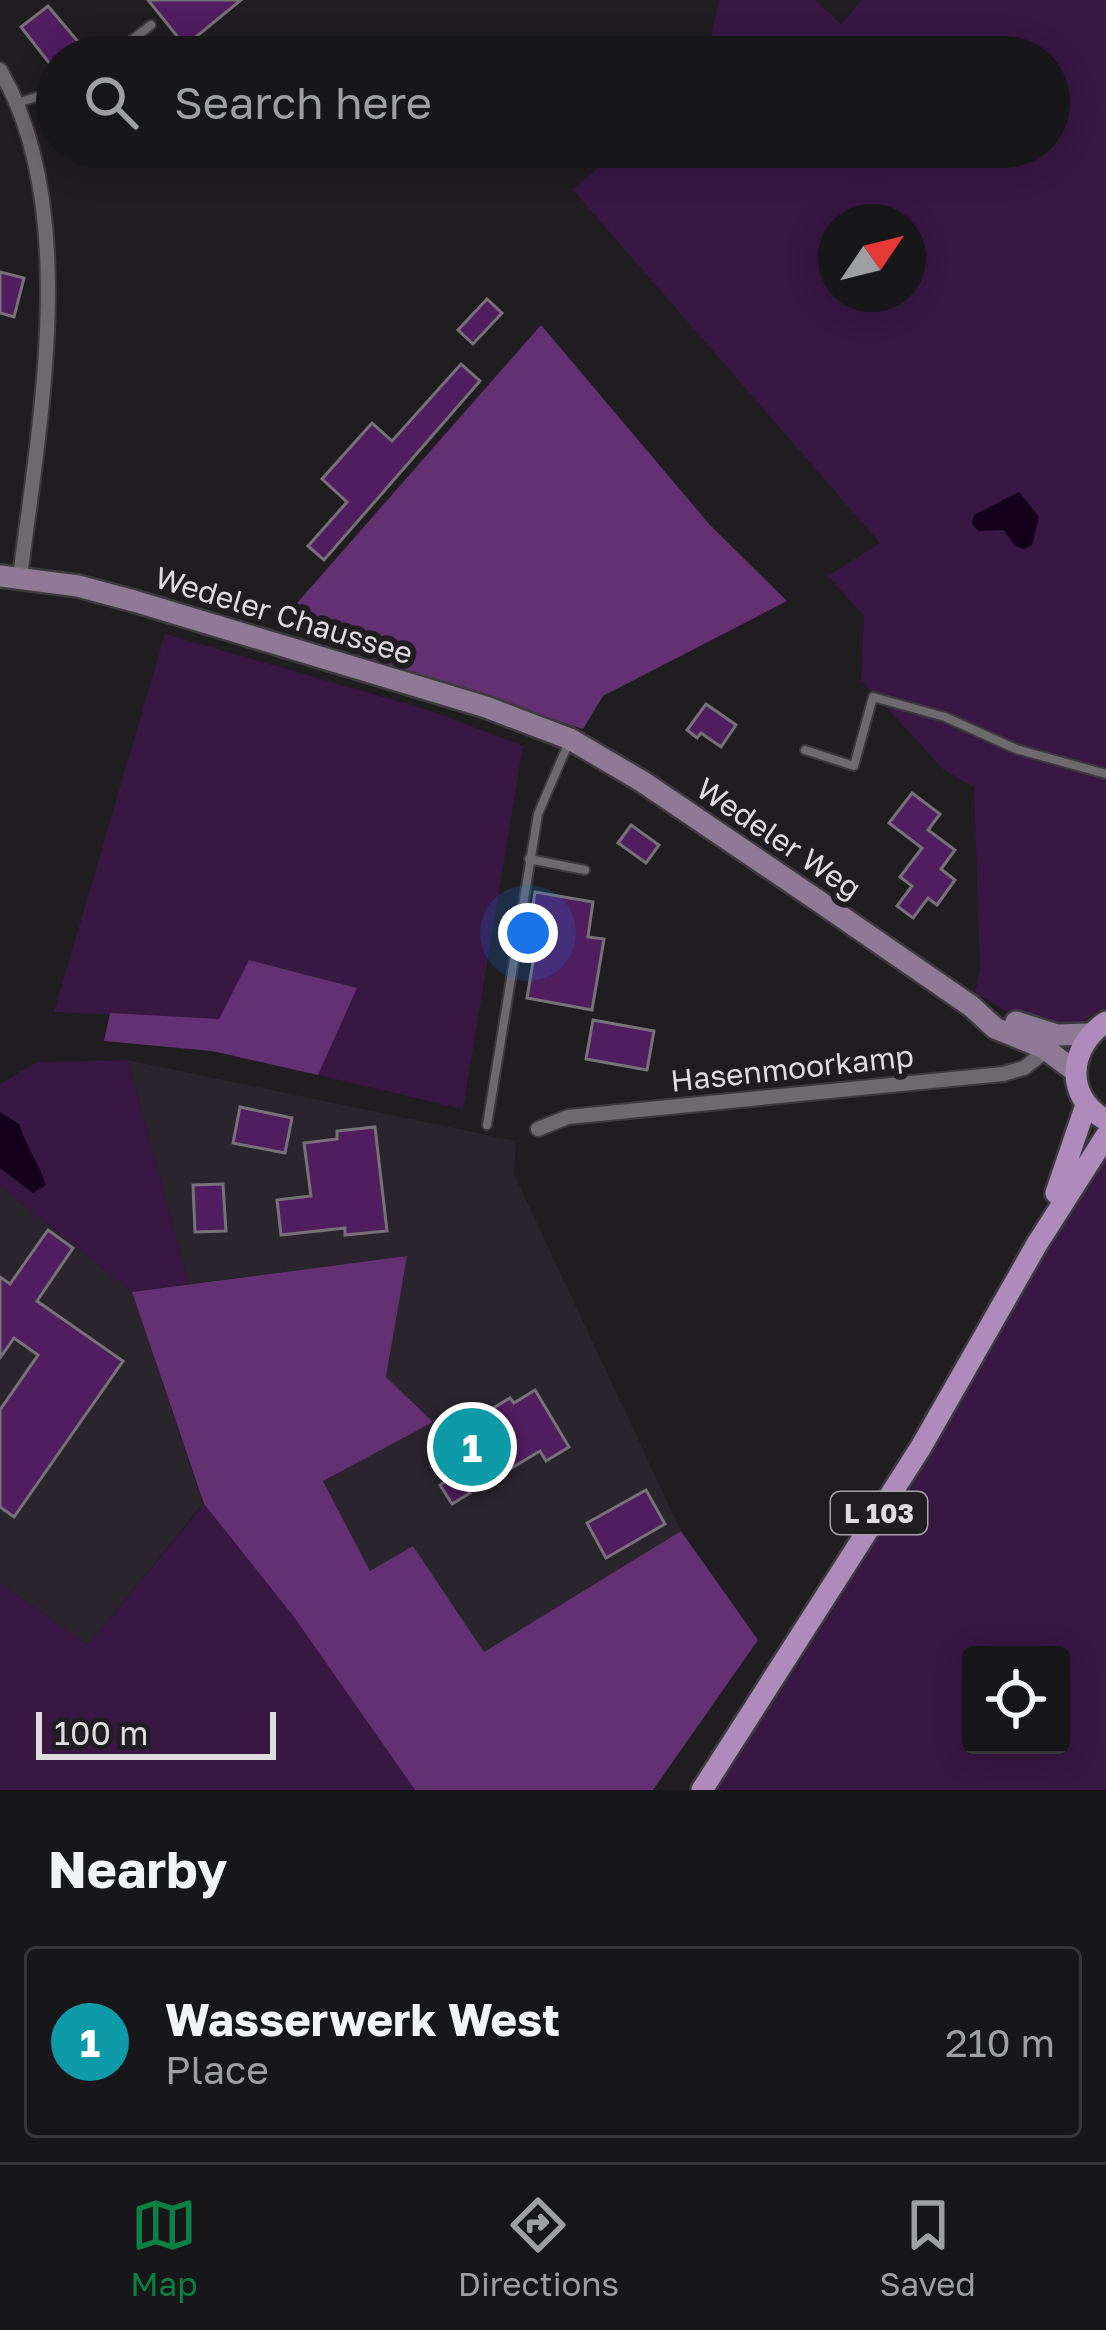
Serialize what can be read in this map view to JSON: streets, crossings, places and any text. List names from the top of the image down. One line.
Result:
{"streets":{"main road":["Wedeler Chaussee","Wedeler Weg","L 103"],"street":["Hasenmoorkamp"]},"crossings":[["Wedeler Chaussee","Wedeler Weg"],["Wedeler Weg","Hasenmoorkamp"]],"scale_bar":"100 m","north":"top right","page":{"search":"Search here","pins":"1","scale":"100 m","heading":"Nearby","list":[{"mark":"1","name":"Wasserwerk West","note":"Place","value":"210 m"}],"nav":["Map","Directions","Saved"]}}
